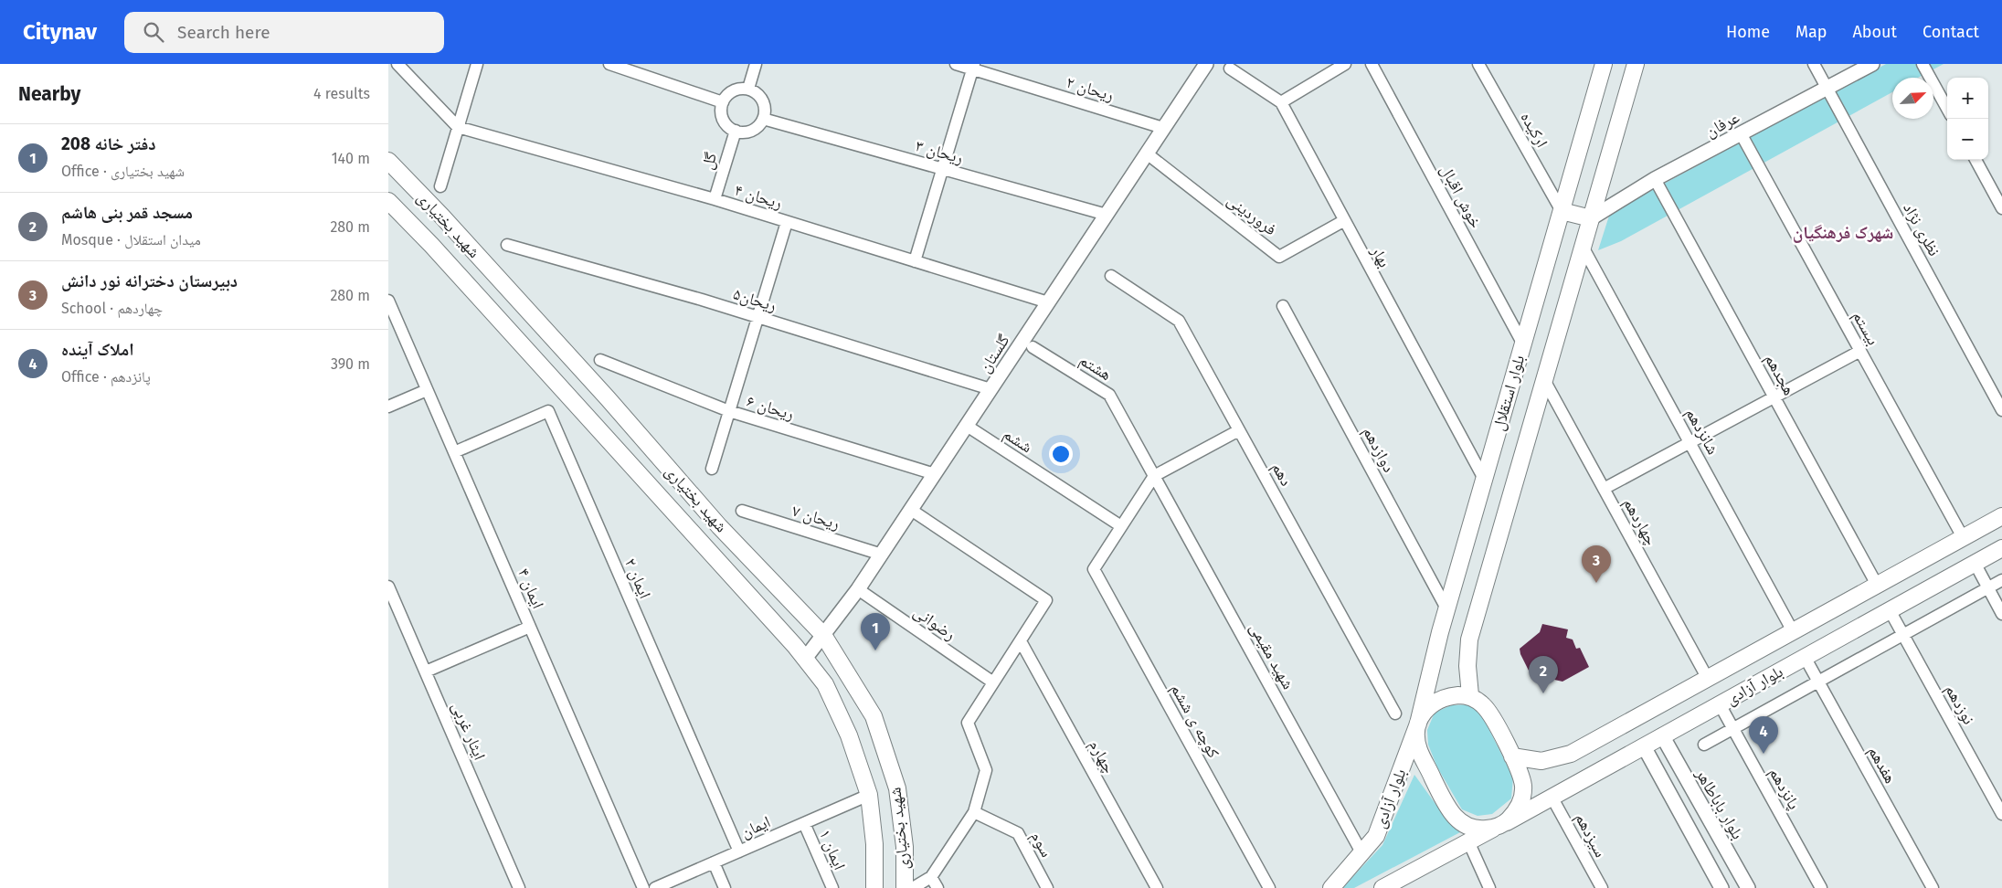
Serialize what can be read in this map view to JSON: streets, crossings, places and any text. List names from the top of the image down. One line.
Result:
{"streets":{"main road":["شهید بختیاری","بلوار استقلال","بلوار آزادی"],"street":["ریحان ۲","عرفان","ارکیده","ریحان ۳","گل","ریحان ۴","خوش اقبال","فروردینی","نظری نژاد","بهار","ریحان۵","بیستم","گلستان","هشتم","هجدهم","ریحان ۶","شانزدهم","ششم","دوازدهم","دهم","ریحان ۷","چهاردهم","ایمان ۲","ایمان ۴","رضوانی","شهید مقیمی","نوزدهم","کوچه ی ششم","ایثار غربی","چهارم","هفدهم","پانزدهم","بلوار باباطاهر","ایمان","سیزدهم","سوم","ایمان ۱"]},"crossings":[["ریحان ۲","گلستان"],["عرفان","نظری نژاد"],["عرفان","بیستم"],["عرفان","هجدهم"],["عرفان","بلوار استقلال"],["ارکیده","بلوار استقلال"],["ریحان ۳","گل"],["ریحان ۳","گلستان"],["گل","ریحان ۴"],["ریحان ۴","گلستان"],["خوش اقبال","بلوار استقلال"],["فروردینی","بهار"],["فروردینی","گلستان"],["شهید بختیاری","گلستان"],["شهید بختیاری","ایمان"],["بهار","بلوار استقلال"],["ریحان۵","گلستان"],["بیستم","بلوار آزادی"],["گلستان","ریحان ۶"],["گلستان","ششم"],["گلستان","ریحان ۷"],["گلستان","رضوانی"],["هشتم","شهید مقیمی"],["هجدهم","بلوار آزادی"],["بلوار استقلال","شانزدهم"],["بلوار استقلال","دوازدهم"],["بلوار استقلال","چهاردهم"],["بلوار استقلال","بلوار آزادی"],["شانزدهم","بلوار آزادی"],["ششم","کوچه ی ششم"],["چهاردهم","بلوار آزادی"],["ایمان ۲","ایمان ۴"],["ایمان ۲","ایمان"],["شهید مقیمی","بلوار آزادی"],["بلوار آزادی","نوزدهم"],["بلوار آزادی","هفدهم"],["بلوار آزادی","پانزدهم"],["بلوار آزادی","بلوار باباطاهر"],["بلوار آزادی","سیزدهم"],["ایمان","ایمان ۱"]],"districts":["شهرک فرهنگیان"],"north":"top right","page":{"header":"Citynav","search":"Search here","nav":["Home","Map","About","Contact"],"heading":["Nearby","4 results"],"map_buttons":["+","−"],"list":[{"mark":"1","name":"دفتر خانه 208","note":"Office · شهید بختیاری","value":"140 m"},{"mark":"2","name":"مسجد قمر بنی هاشم","note":"Mosque · میدان استقلال","value":"280 m"},{"mark":"3","name":"دبیرستان دخترانه نور دانش","note":"School · چهاردهم","value":"280 m"},{"mark":"4","name":"املاک آینده","note":"Office · پانزدهم","value":"390 m"}],"pins":["3","1","2","4"]}}
